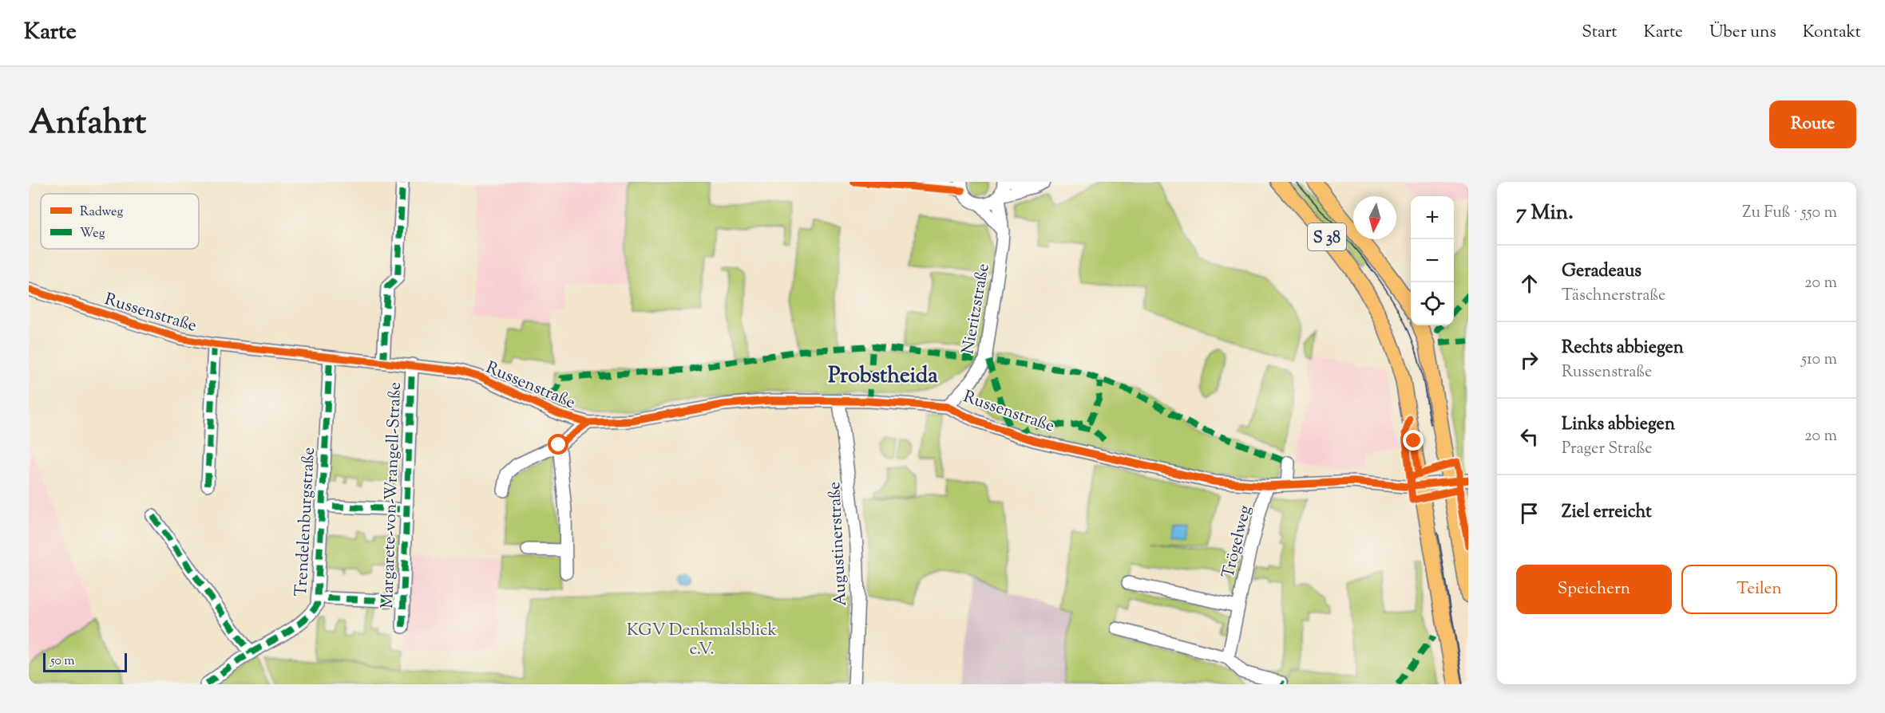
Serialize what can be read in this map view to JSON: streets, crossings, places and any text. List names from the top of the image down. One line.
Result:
{"streets":{"main road":["S 38"],"street":["Nieritzstraße","Russenstraße","Margarete-von-Wrangell-Straße","Trendelenburgstraße","Trögelweg","Augustinerstraße"]},"crossings":[["S 38","Russenstraße"],["Nieritzstraße","Russenstraße"],["Russenstraße","Margarete-von-Wrangell-Straße"],["Russenstraße","Trendelenburgstraße"],["Russenstraße","Trögelweg"],["Russenstraße","Augustinerstraße"]],"districts":["Probstheida"],"parks":["KGV Denkmalsblick e.V."],"legend":["Radweg","Weg"],"scale_bar":"50 m","north":"bottom","page":{"header":"Karte","nav":["Start","Karte","Über uns","Kontakt"],"title":"Anfahrt","buttons":["Route",["Speichern","Teilen"]],"heading":["7 Min.","Zu Fuß · 550 m"],"map_buttons":["+","−"],"list":[["Geradeaus","Täschnerstraße","20 m"],["Rechts abbiegen","Russenstraße","510 m"],["Links abbiegen","Prager Straße","20 m"],"Ziel erreicht"],"scale":"50 m"}}
